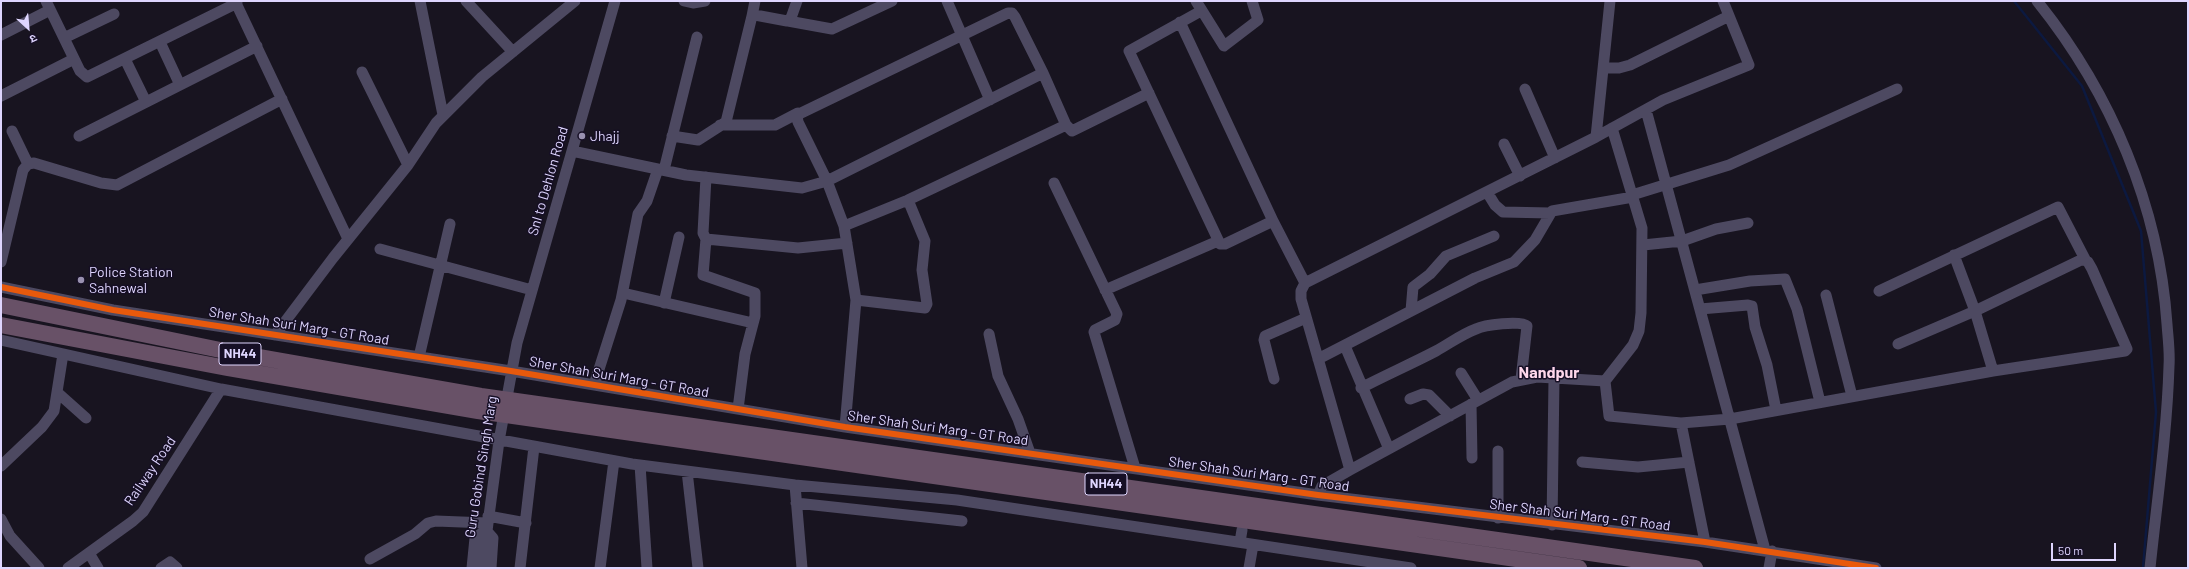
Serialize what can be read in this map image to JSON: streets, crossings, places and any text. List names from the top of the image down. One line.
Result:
{"streets":{"highway":["NH44"],"street":["Snl to Dehlon Road","Sher Shah Suri Marg - GT Road","Guru Gobind Singh Marg","Railway Road"]},"crossings":[["Snl to Dehlon Road","Sher Shah Suri Marg - GT Road"],["Snl to Dehlon Road","Guru Gobind Singh Marg"],["Sher Shah Suri Marg - GT Road","Guru Gobind Singh Marg"]],"districts":["Nandpur"],"places":["Jhajj","Police Station Sahnewal"],"scale_bar":"50 m","north":"bottom right"}
